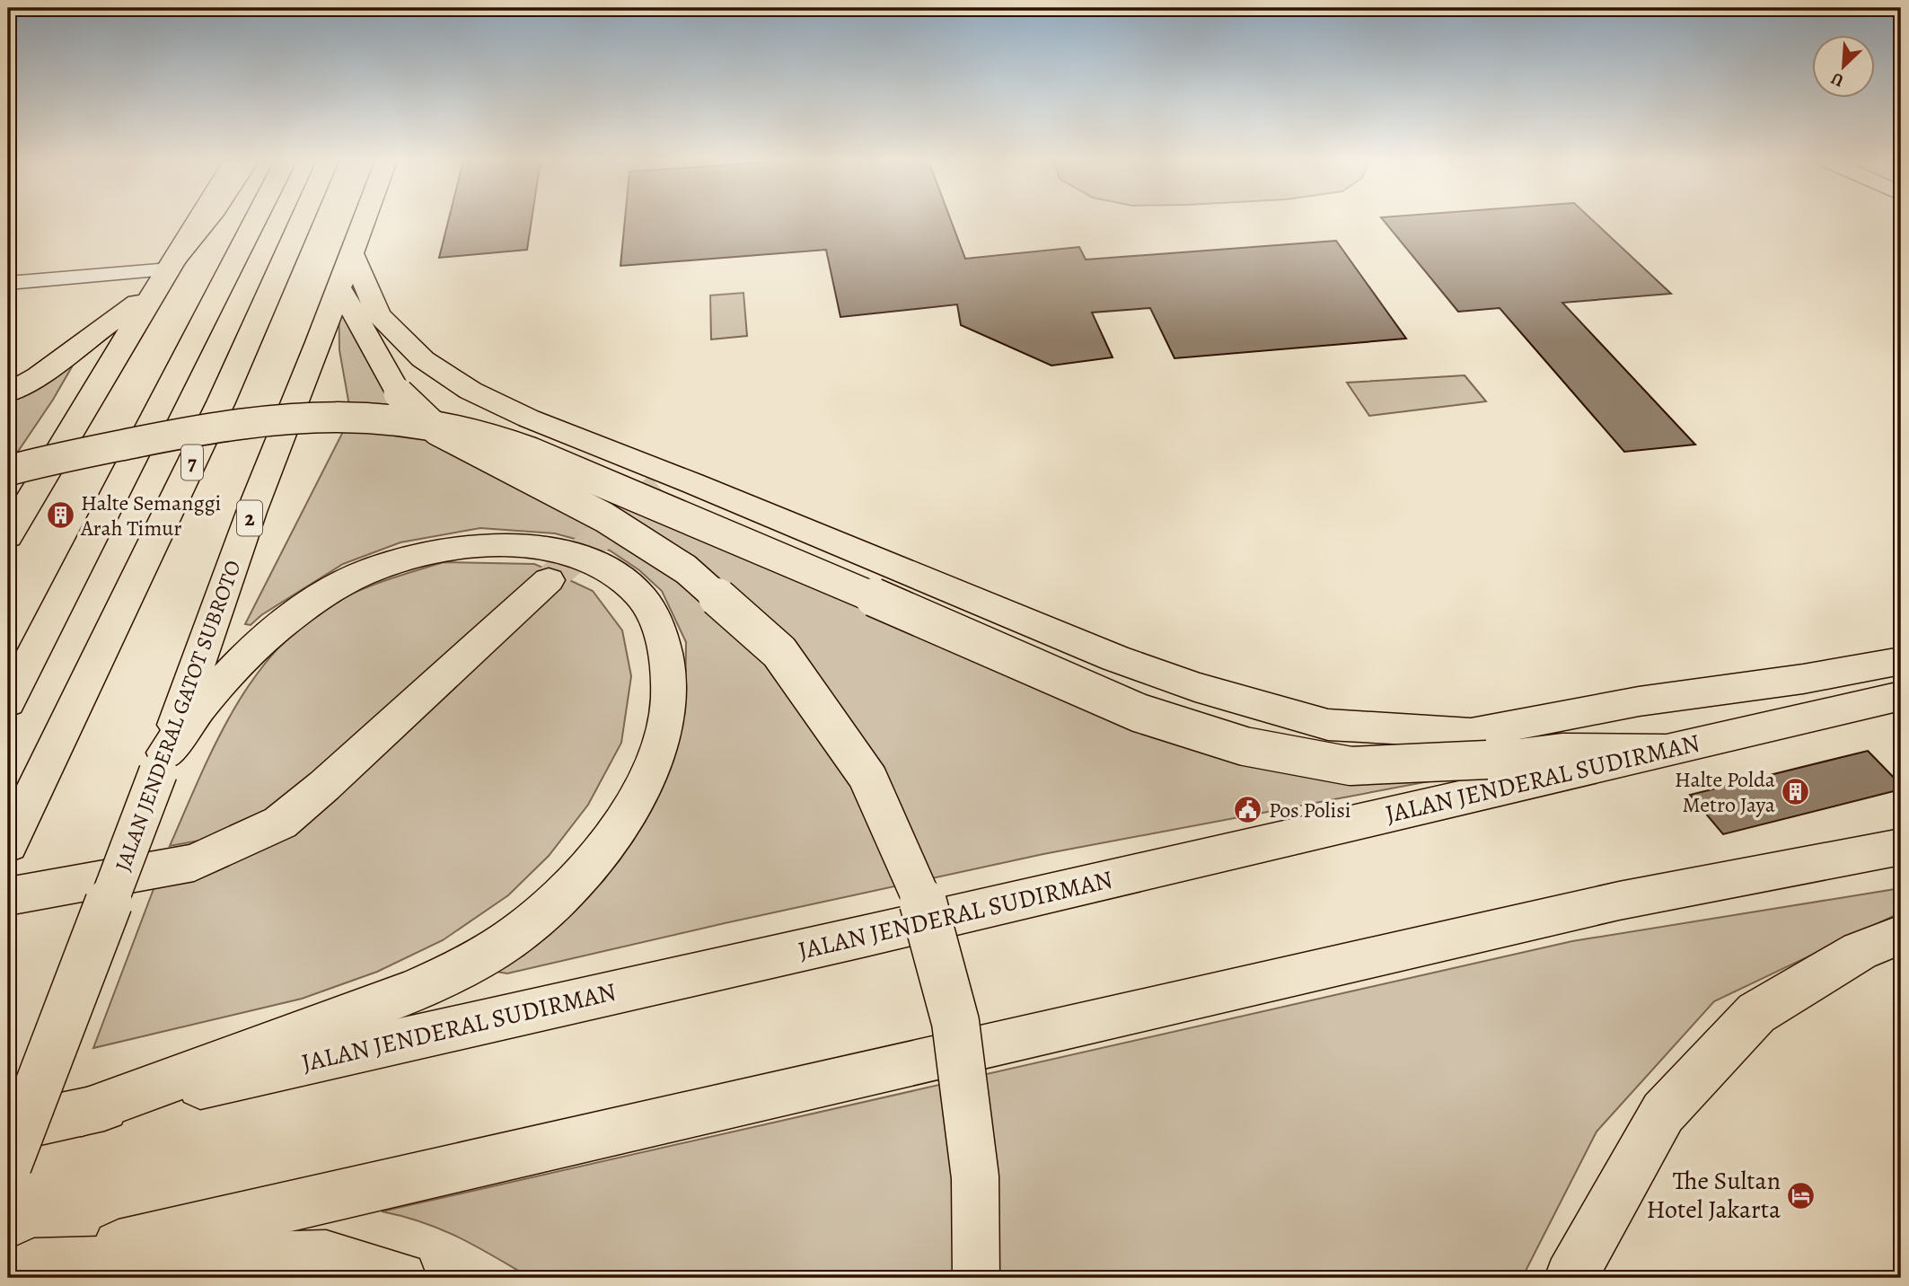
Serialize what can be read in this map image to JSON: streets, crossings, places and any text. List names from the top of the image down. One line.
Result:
{"streets":{"main road":["7","2","JALAN JENDERAL GATOT SUBROTO","JALAN JENDERAL SUDIRMAN"]},"places":{"building":["Halte Semanggi Arah Timur","Halte Polda Metro Jaya"],"public building":["Pos Polisi"],"hotel":["The Sultan Hotel Jakarta"]},"north":"bottom left"}
